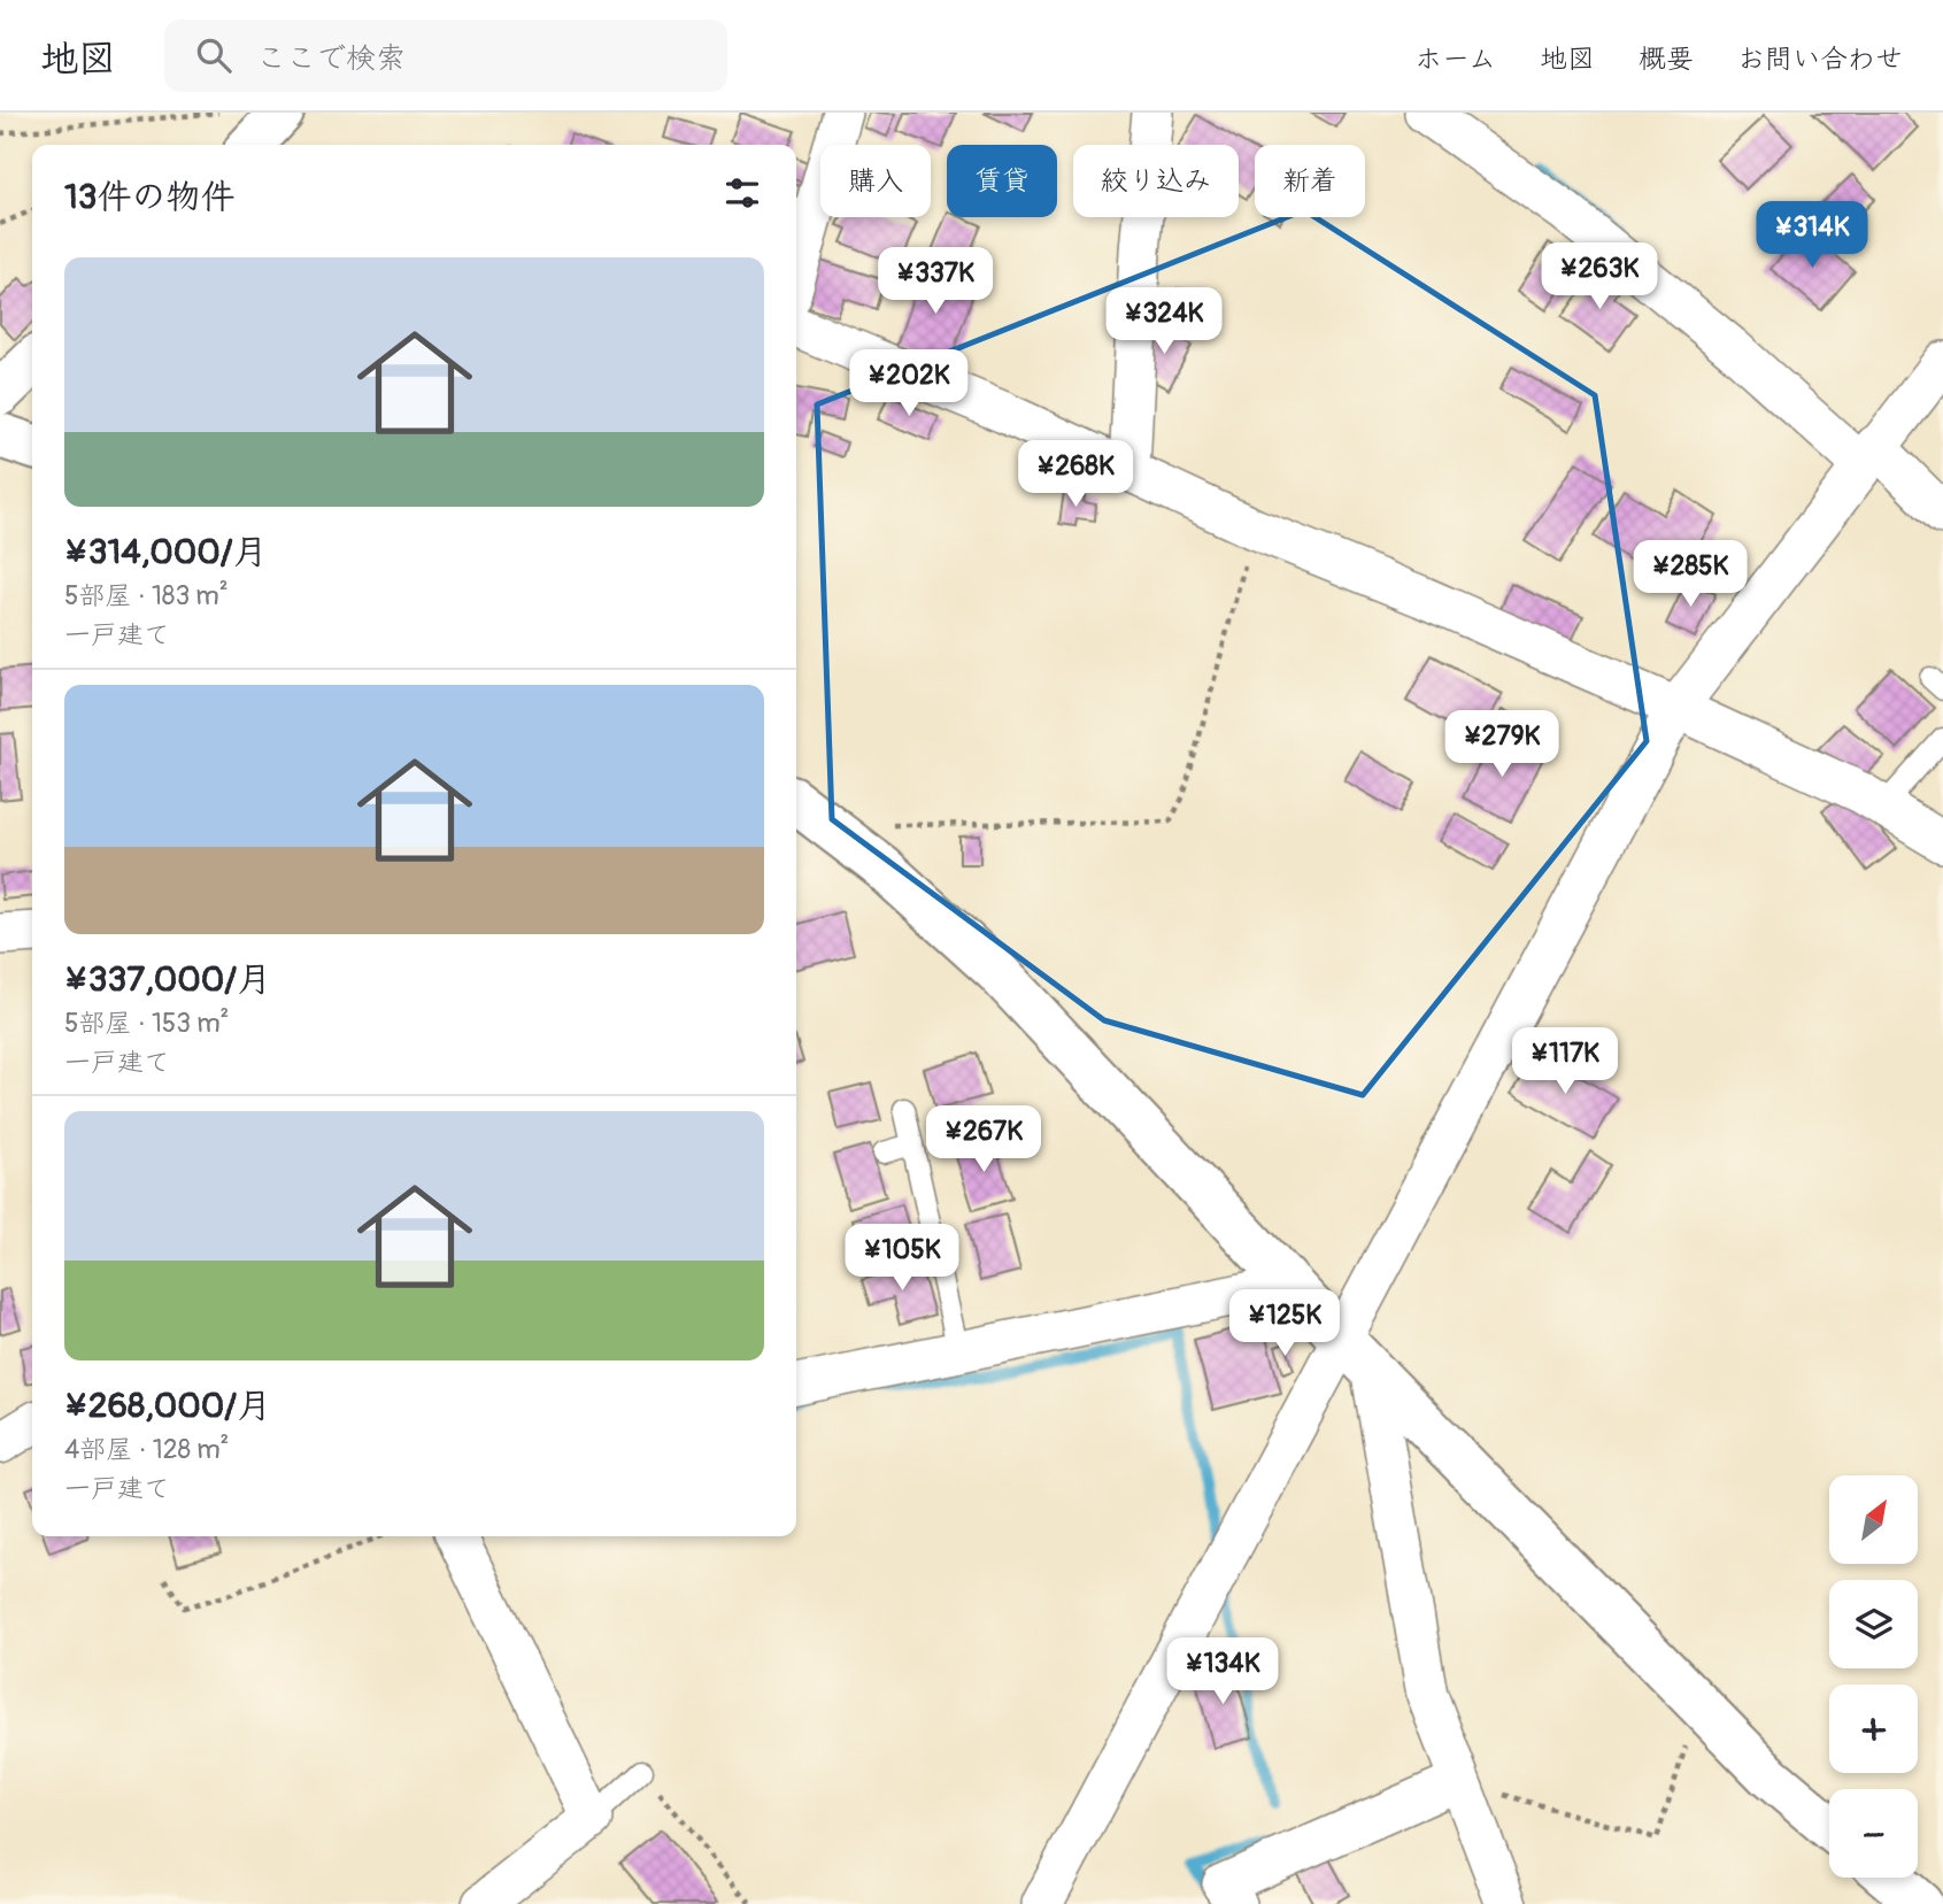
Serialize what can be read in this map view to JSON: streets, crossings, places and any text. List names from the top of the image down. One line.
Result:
{"north":"top right","page":{"header":"地図","search":"ここで検索","nav":["ホーム","地図","概要","お問い合わせ"],"chip":["購入","賃貸","絞り込み","新着"],"heading":"13件の物件","price":["¥314K","¥263K","¥337K","¥324K","¥202K","¥268K","¥285K","¥279K","¥117K","¥267K","¥105K","¥125K","¥134K"],"list":[{"name":"¥314,000/月","note":"5部屋 · 183 m² · 一戸建て"},{"name":"¥337,000/月","note":"5部屋 · 153 m² · 一戸建て"},{"name":"¥268,000/月","note":"4部屋 · 128 m² · 一戸建て"}],"map_buttons":["+","−"]}}
